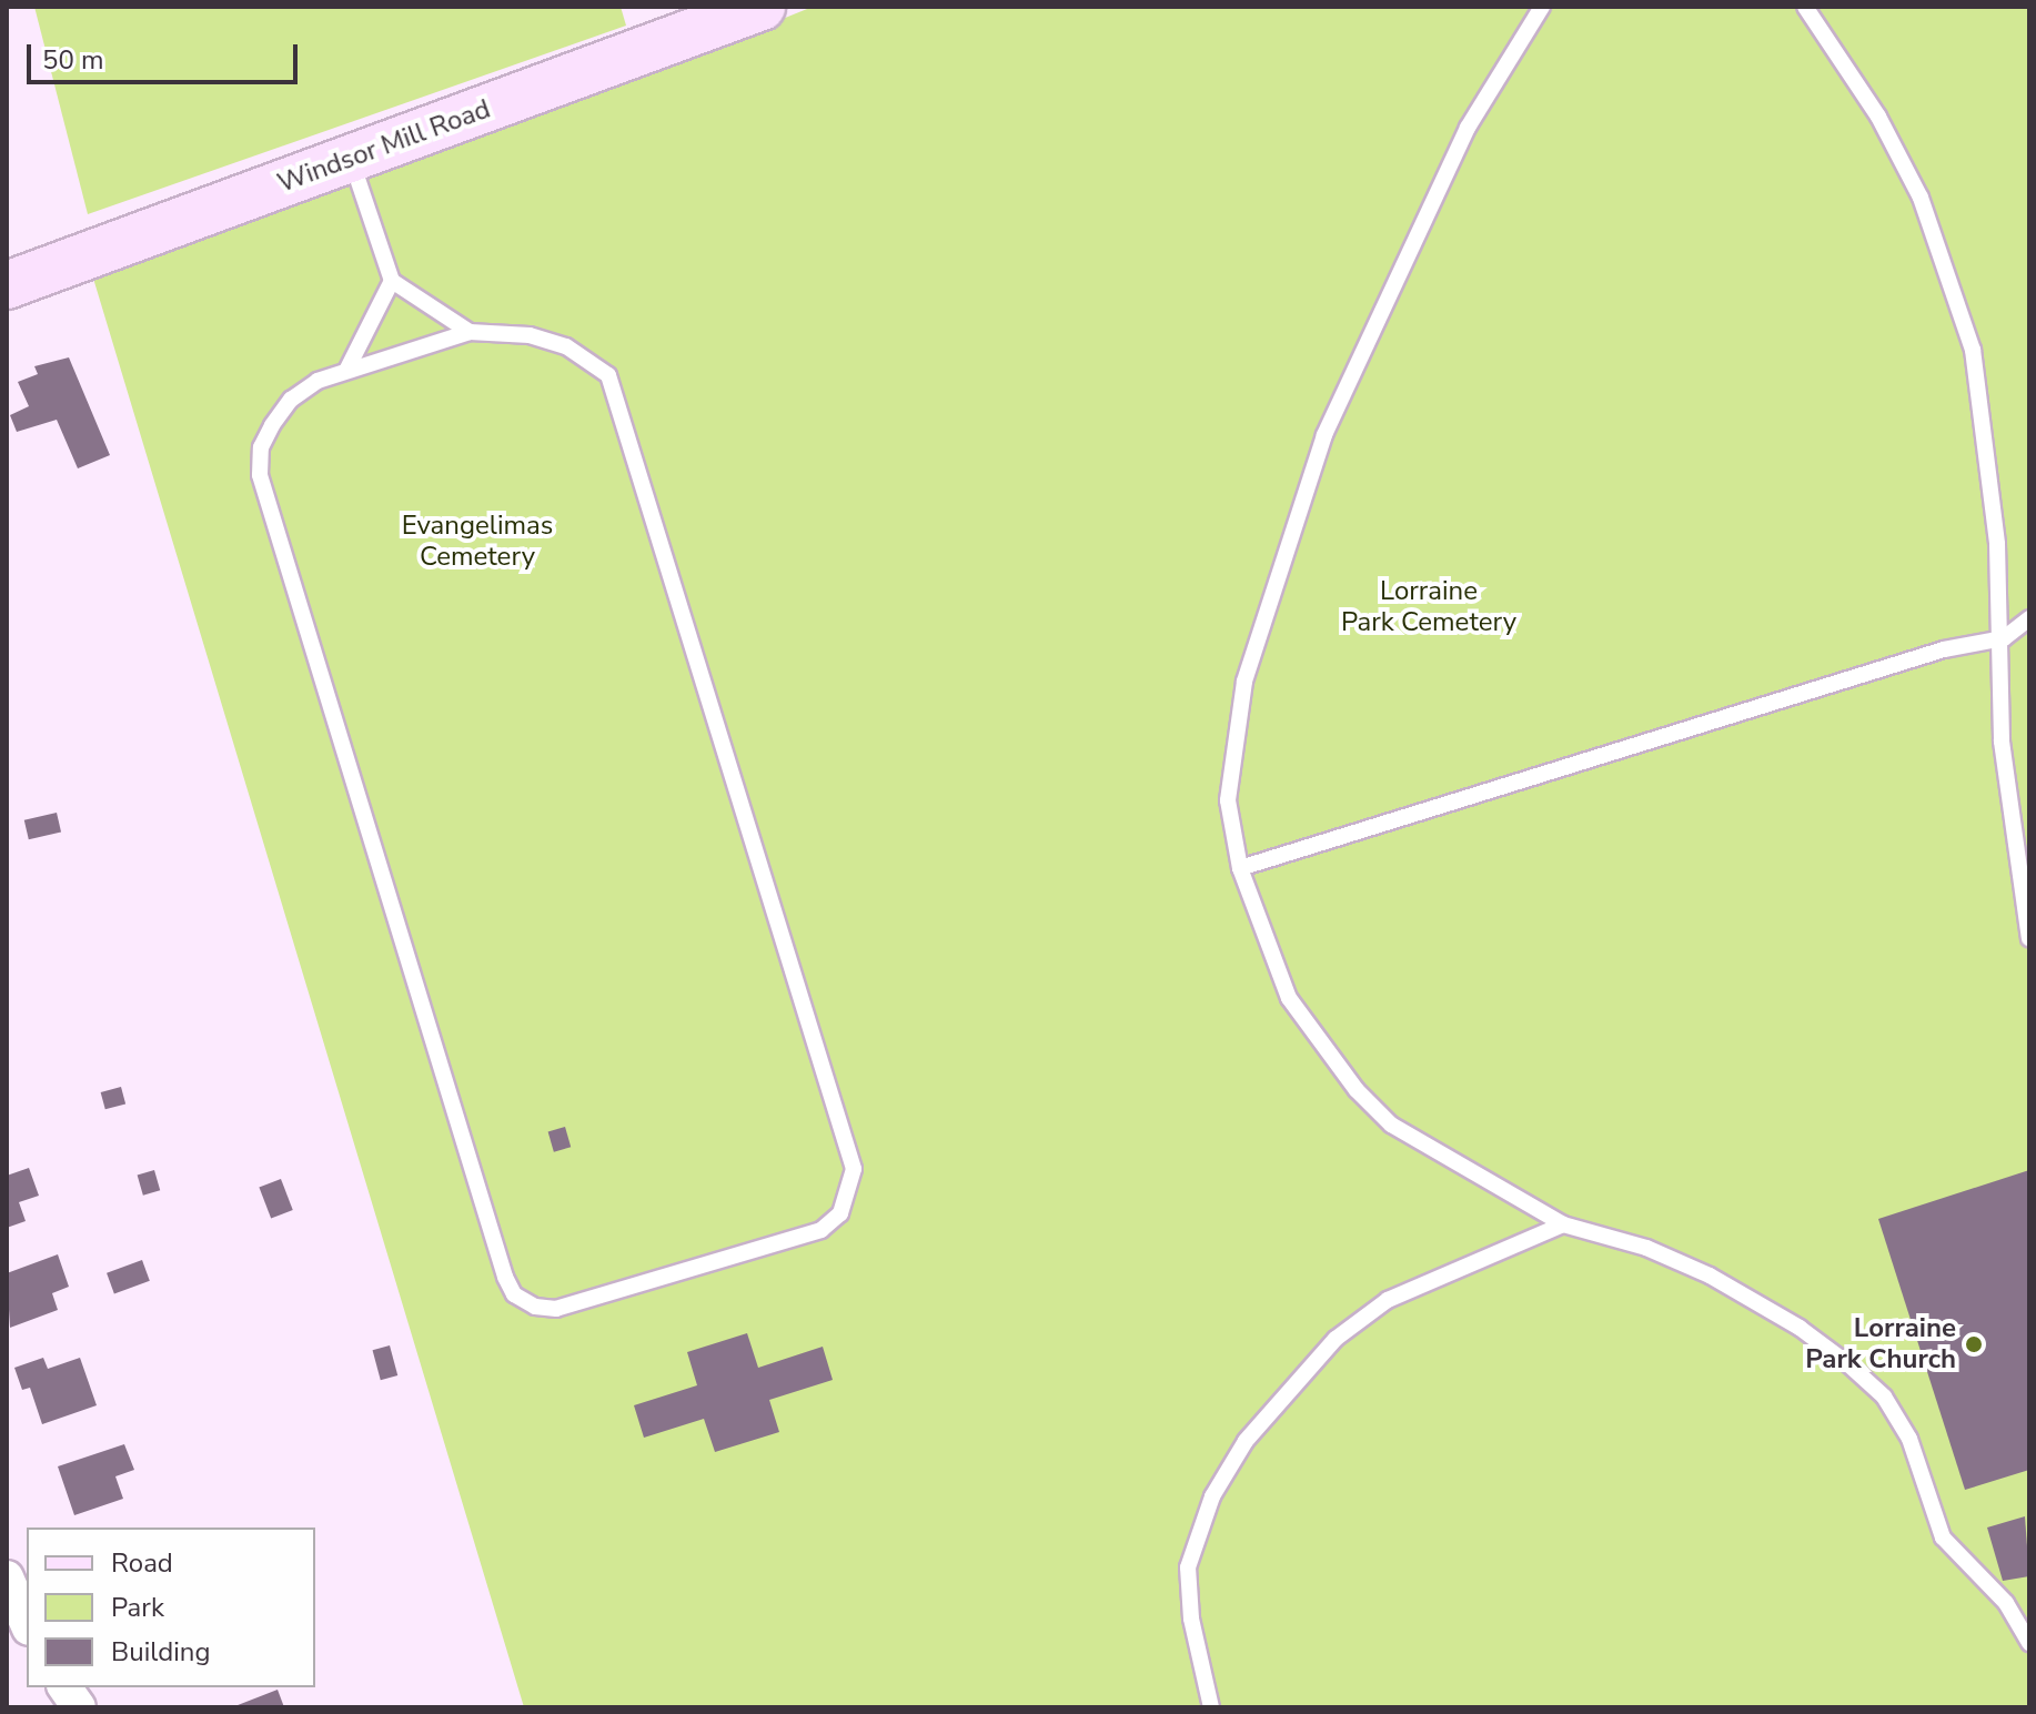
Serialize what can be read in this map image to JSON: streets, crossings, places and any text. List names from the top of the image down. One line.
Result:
{"streets":{"main road":["Windsor Mill Road"]},"parks":["Evangelimas Cemetery","Lorraine Park Cemetery"],"places":["Lorraine Park Church"],"legend":["Road","Park","Building"],"scale_bar":"50 m"}
